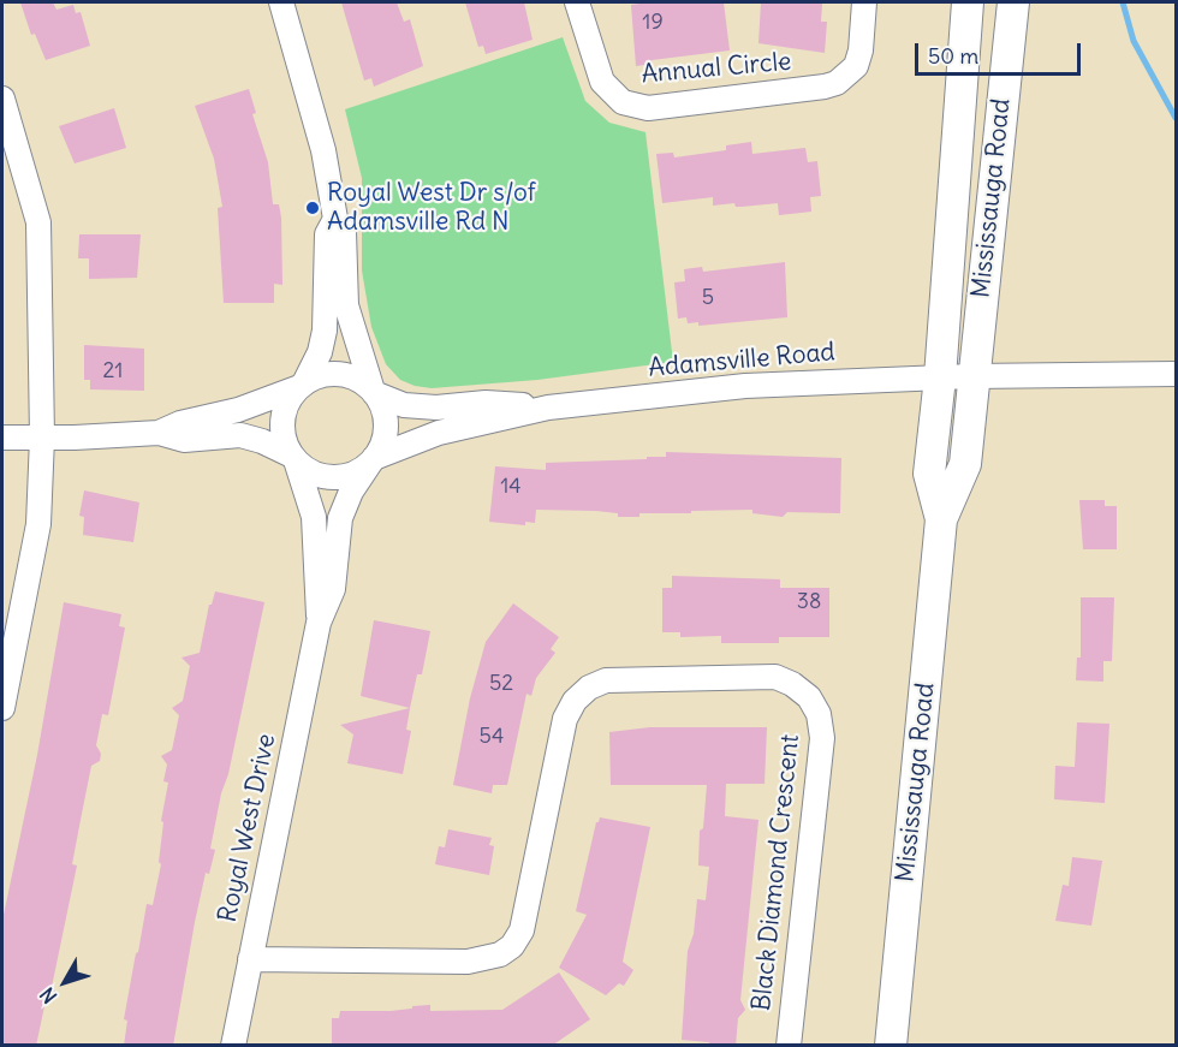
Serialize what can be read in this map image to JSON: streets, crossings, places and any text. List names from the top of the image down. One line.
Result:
{"streets":{"main road":["Mississauga Road"],"street":["Annual Circle","Adamsville Road","Royal West Drive","Black Diamond Crescent"]},"crossings":[["Mississauga Road","Adamsville Road"],["Adamsville Road","Royal West Drive"],["Royal West Drive","Black Diamond Crescent"]],"places":["Royal West Dr s/of Adamsville Rd N"],"house_numbers":["19","5","21","14","38","52","54"],"scale_bar":"50 m","north":"bottom left"}
